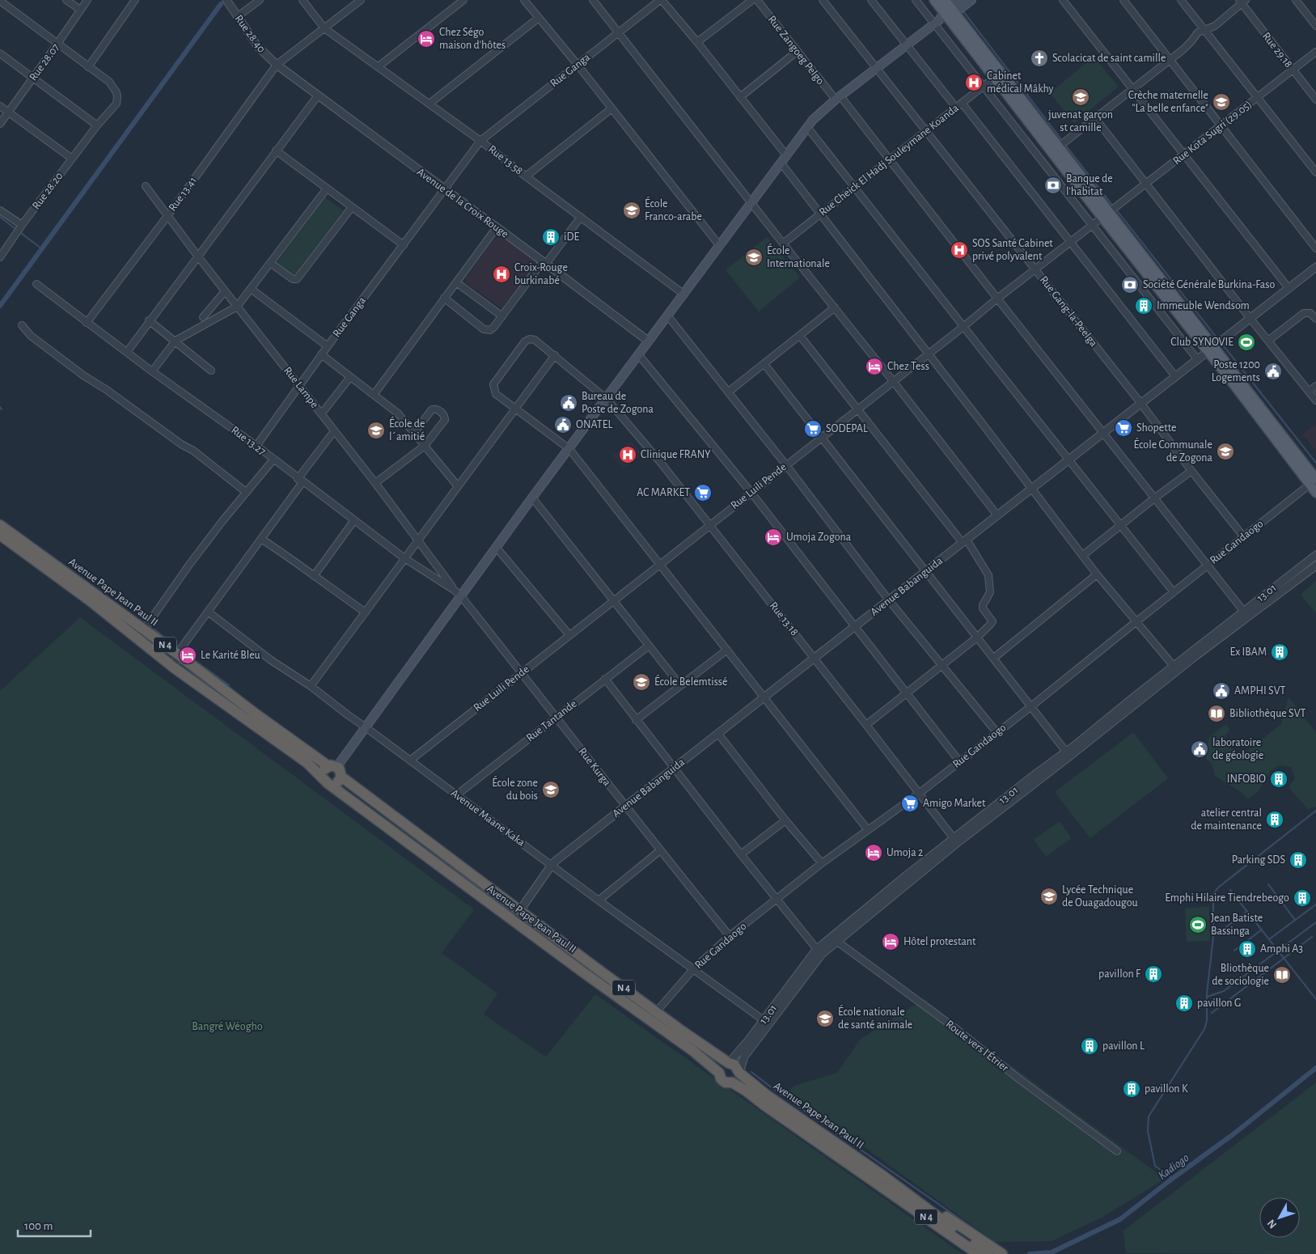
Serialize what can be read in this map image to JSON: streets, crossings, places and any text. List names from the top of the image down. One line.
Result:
{"streets":{"highway":["Avenue Pape Jean Paul II","N 4"],"street":["Rue 28.40","Rue Zangoeg Pelgo","Rue 29.18","Rue 28.07","Rue Ganga","Rue Kota Sugri (29.05)","Rue 13.58","Rue Cheick El Hadj Souleymane Koanda","Rue 28.20","Rue 13.41","Avenue de la Croix Rouge","Rue Gang-la-Peelga","Rue Lampe","Rue 13.27","Rue Luili Pende","Rue Gandaogo","Avenue Babanguida","13.01","Rue 13.18","Rue Tantande","Rue Kurga","Avenue Maane Kaka","Route vers l'Étrier"]},"crossings":[["Rue 28.40","Rue 13.41"],["Rue 28.40","Avenue de la Croix Rouge"],["Rue Zangoeg Pelgo","Rue Cheick El Hadj Souleymane Koanda"],["Rue Zangoeg Pelgo","Rue Luili Pende"],["Rue Zangoeg Pelgo","Rue Gandaogo"],["Rue Zangoeg Pelgo","Avenue Babanguida"],["Rue Zangoeg Pelgo","13.01"],["Rue 29.18","Rue Kota Sugri (29.05)"],["Rue Ganga","Rue 13.58"],["Rue Ganga","Avenue de la Croix Rouge"],["Rue Ganga","Rue Lampe"],["Rue Ganga","Rue 13.27"],["Rue Kota Sugri (29.05)","Rue Luili Pende"],["Rue 13.58","Rue 13.41"],["Rue Cheick El Hadj Souleymane Koanda","Rue Gang-la-Peelga"],["Rue 13.41","Avenue de la Croix Rouge"],["Rue 13.41","Rue Lampe"],["Rue 13.41","Rue 13.27"],["Rue Gang-la-Peelga","Rue Luili Pende"],["Rue Gang-la-Peelga","Rue Gandaogo"],["Rue Gang-la-Peelga","Avenue Babanguida"],["Rue Lampe","Rue 13.27"],["Rue 13.27","Rue Kurga"],["Rue Luili Pende","Rue 13.18"],["Rue Luili Pende","Rue Kurga"],["Rue Luili Pende","Avenue Maane Kaka"],["Rue Gandaogo","Avenue Pape Jean Paul II"],["Rue Gandaogo","Rue 13.18"],["Rue Gandaogo","Rue Kurga"],["Rue Gandaogo","Avenue Maane Kaka"],["Avenue Babanguida","Avenue Pape Jean Paul II"],["Avenue Babanguida","Rue 13.18"],["Avenue Babanguida","Rue Kurga"],["Avenue Babanguida","Avenue Maane Kaka"],["Avenue Pape Jean Paul II","13.01"],["Avenue Pape Jean Paul II","N 4"],["13.01","Rue 13.18"],["13.01","Avenue Maane Kaka"],["13.01","Route vers l'Étrier"],["Rue Tantande","Rue Kurga"],["Rue Tantande","Avenue Maane Kaka"]],"water":["Kadiogo"],"parks":["Bangré Wéogho"],"places":{"hotel":["Chez Ségo maison d'hôtes","Chez Tess","Umoja Zogona","Le Karité Bleu","Umoja 2","Hôtel protestant"],"church":["Scolacicat de saint camille"],"hospital":["Cabinet médical Mâkhy","SOS Santé Cabinet privé polyvalent","Croix-Rouge burkinabé","Clinique FRANY"],"school or university":["juvenat garçon st camille","Crèche maternelle \"La belle enfance\"","École Franco-arabe","École Internationale","École de l´amitié","École Communale de Zogona","École Belemtissé","École zone du bois","Lycée Technique de Ouagadougou","École nationale de santé animale"],"bank":["Banque de l'habitat","Société Générale Burkina-Faso"],"building":["iDE","Immeuble Wendsom","Ex IBAM","INFOBIO","atelier central de maintenance","Parking SDS","Emphi Hilaire Tiendrebeogo","Amphi A3","pavillon F","pavillon G","pavillon L","pavillon K"],"sports":["Club SYNOVIE","Jean Batiste Bassinga"],"public building":["Poste 1200 Logements","Bureau de Poste de Zogona","ONATEL","AMPHI SVT","laboratoire de géologie"],"supermarket":["Shopette","SODEPAL","AC MARKET","Amigo Market"],"library":["Bibliothèque SVT","Bliothèque de sociologie"]},"scale_bar":"100 m","north":"bottom left"}
